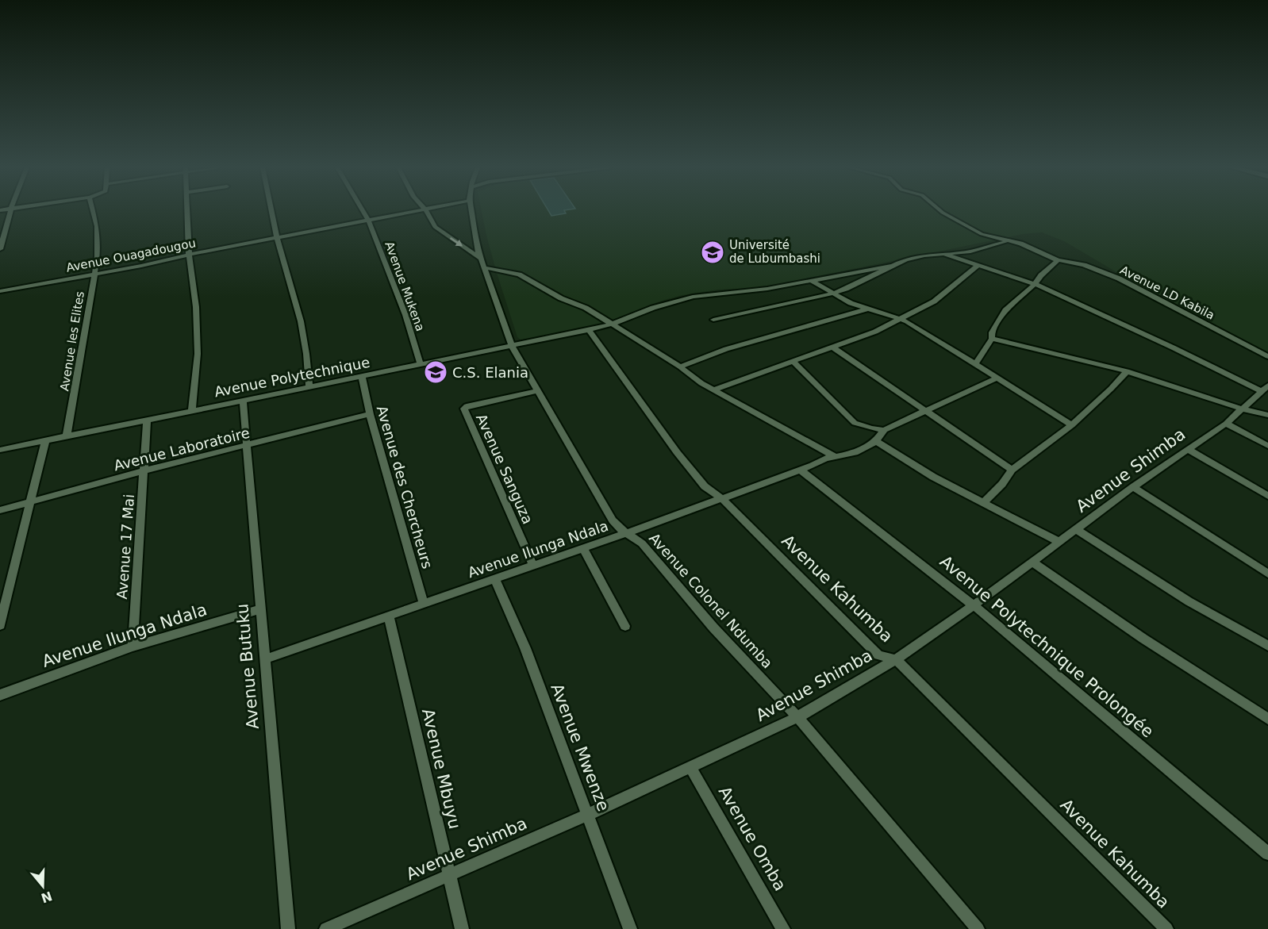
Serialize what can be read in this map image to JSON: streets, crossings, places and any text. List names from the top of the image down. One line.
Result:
{"streets":{"street":["Avenue Ouagadougou","Avenue Mukena","Avenue LD Kabila","Avenue les Elites","Avenue Polytechnique","Avenue Laboratoire","Avenue Sanguza","Avenue Shimba","Avenue des Chercheurs","Avenue 17 Mai","Avenue Ilunga Ndala","Avenue Kahumba","Avenue Colonel Ndumba","Avenue Polytechnique Prolongée","Avenue Butuku","Avenue Mwenze","Avenue Mbuyu","Avenue Omba"]},"crossings":[["Avenue Ouagadougou","Avenue Mukena"],["Avenue Ouagadougou","Avenue les Elites"],["Avenue Mukena","Avenue Polytechnique"],["Avenue les Elites","Avenue Polytechnique"],["Avenue Polytechnique","Avenue des Chercheurs"],["Avenue Polytechnique","Avenue 17 Mai"],["Avenue Polytechnique","Avenue Kahumba"],["Avenue Polytechnique","Avenue Colonel Ndumba"],["Avenue Polytechnique","Avenue Butuku"],["Avenue Laboratoire","Avenue des Chercheurs"],["Avenue Laboratoire","Avenue 17 Mai"],["Avenue Laboratoire","Avenue Butuku"],["Avenue Sanguza","Avenue Ilunga Ndala"],["Avenue Sanguza","Avenue Colonel Ndumba"],["Avenue Shimba","Avenue Kahumba"],["Avenue Shimba","Avenue Colonel Ndumba"],["Avenue Shimba","Avenue Polytechnique Prolongée"],["Avenue Shimba","Avenue Mwenze"],["Avenue Shimba","Avenue Mbuyu"],["Avenue Shimba","Avenue Omba"],["Avenue des Chercheurs","Avenue Ilunga Ndala"],["Avenue 17 Mai","Avenue Ilunga Ndala"],["Avenue Ilunga Ndala","Avenue Kahumba"],["Avenue Ilunga Ndala","Avenue Colonel Ndumba"],["Avenue Ilunga Ndala","Avenue Polytechnique Prolongée"],["Avenue Ilunga Ndala","Avenue Butuku"],["Avenue Ilunga Ndala","Avenue Mwenze"],["Avenue Ilunga Ndala","Avenue Mbuyu"]],"places":{"school or university":["Université de Lubumbashi","C.S. Elania"]},"north":"bottom"}
